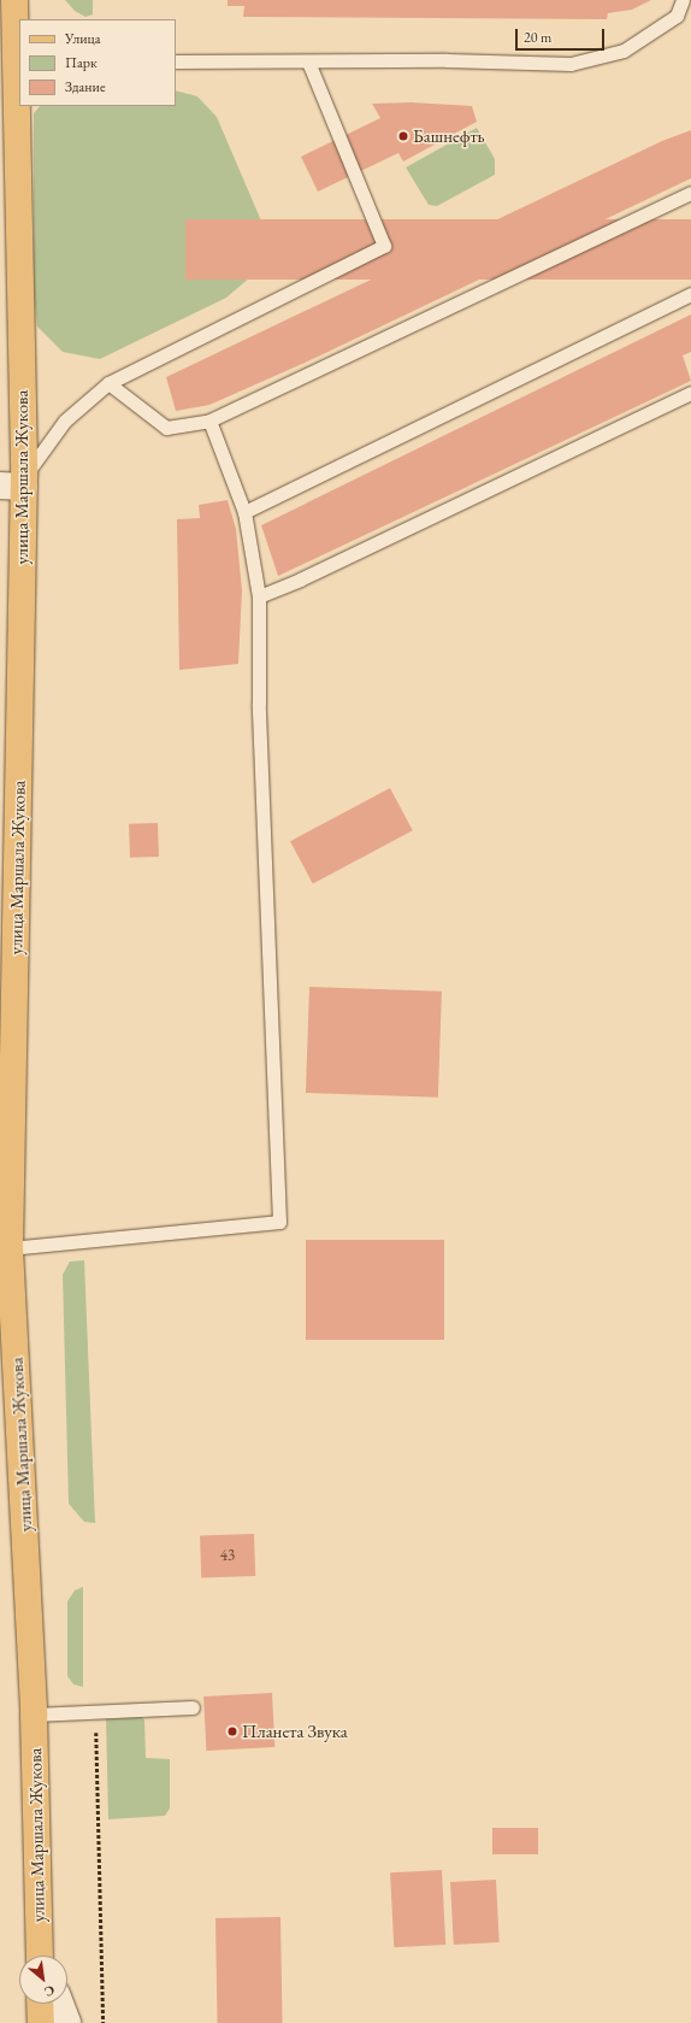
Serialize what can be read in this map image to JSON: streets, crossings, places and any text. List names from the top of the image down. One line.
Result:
{"streets":{"main road":["улица Маршала Жукова"]},"places":["Башнефть","Планета Звука"],"house_numbers":["43"],"legend":["Улица","Парк","Здание"],"scale_bar":"20 m","north":"bottom right"}
